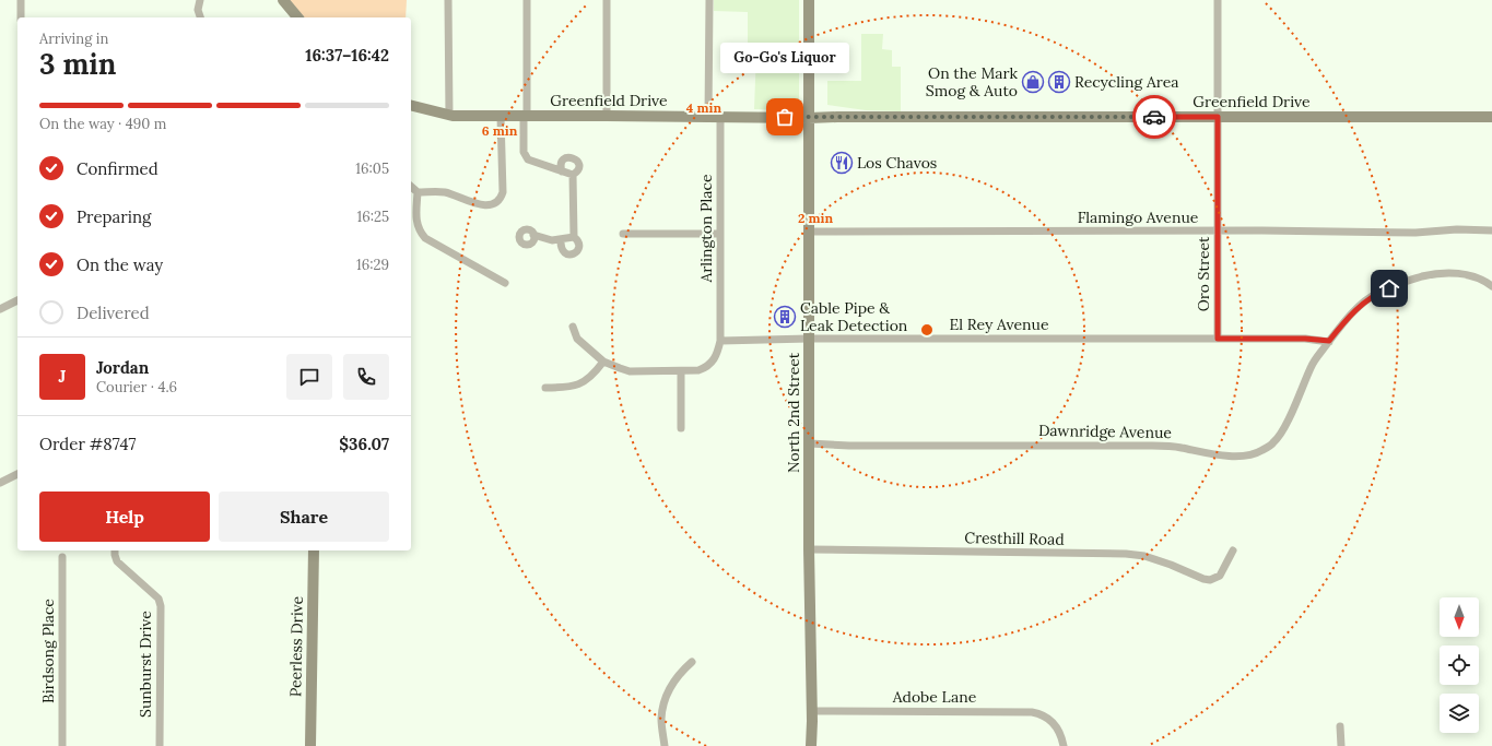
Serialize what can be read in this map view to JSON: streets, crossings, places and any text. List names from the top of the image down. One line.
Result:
{"streets":{"main road":["Greenfield Drive","North 2nd Street","Peerless Drive"],"street":["Flamingo Avenue","Arlington Place","Oro Street","El Rey Avenue","Dawnridge Avenue","Cresthill Road","Birdsong Place","Sunburst Drive","Adobe Lane"]},"crossings":[["Greenfield Drive","Arlington Place"],["Greenfield Drive","Oro Street"],["Greenfield Drive","North 2nd Street"],["Flamingo Avenue","Oro Street"],["Flamingo Avenue","North 2nd Street"],["Arlington Place","El Rey Avenue"],["Oro Street","El Rey Avenue"],["El Rey Avenue","North 2nd Street"],["El Rey Avenue","Dawnridge Avenue"],["North 2nd Street","Dawnridge Avenue"],["North 2nd Street","Cresthill Road"],["North 2nd Street","Adobe Lane"]],"places":{"shop":["On the Mark Smog & Auto"],"building":["Recycling Area","Cable Pipe & Leak Detection"],"other":["Go-Go's Liquor"],"restaurant":["Los Chavos"]},"north":"bottom","page":{"heading":["3 min","Arriving in","16:37–16:42"],"panel":["Jordan","Courier · 4.6","Order #8747","$36.07"],"bubble":"Go-Go's Liquor","bar":"On the way · 490 m","list":[["Confirmed","16:05"],["Preparing","16:25"],["On the way","16:29"],"Delivered"],"round":"J","buttons":["Help","Share"]},"rings":["4 min","6 min","2 min"]}
